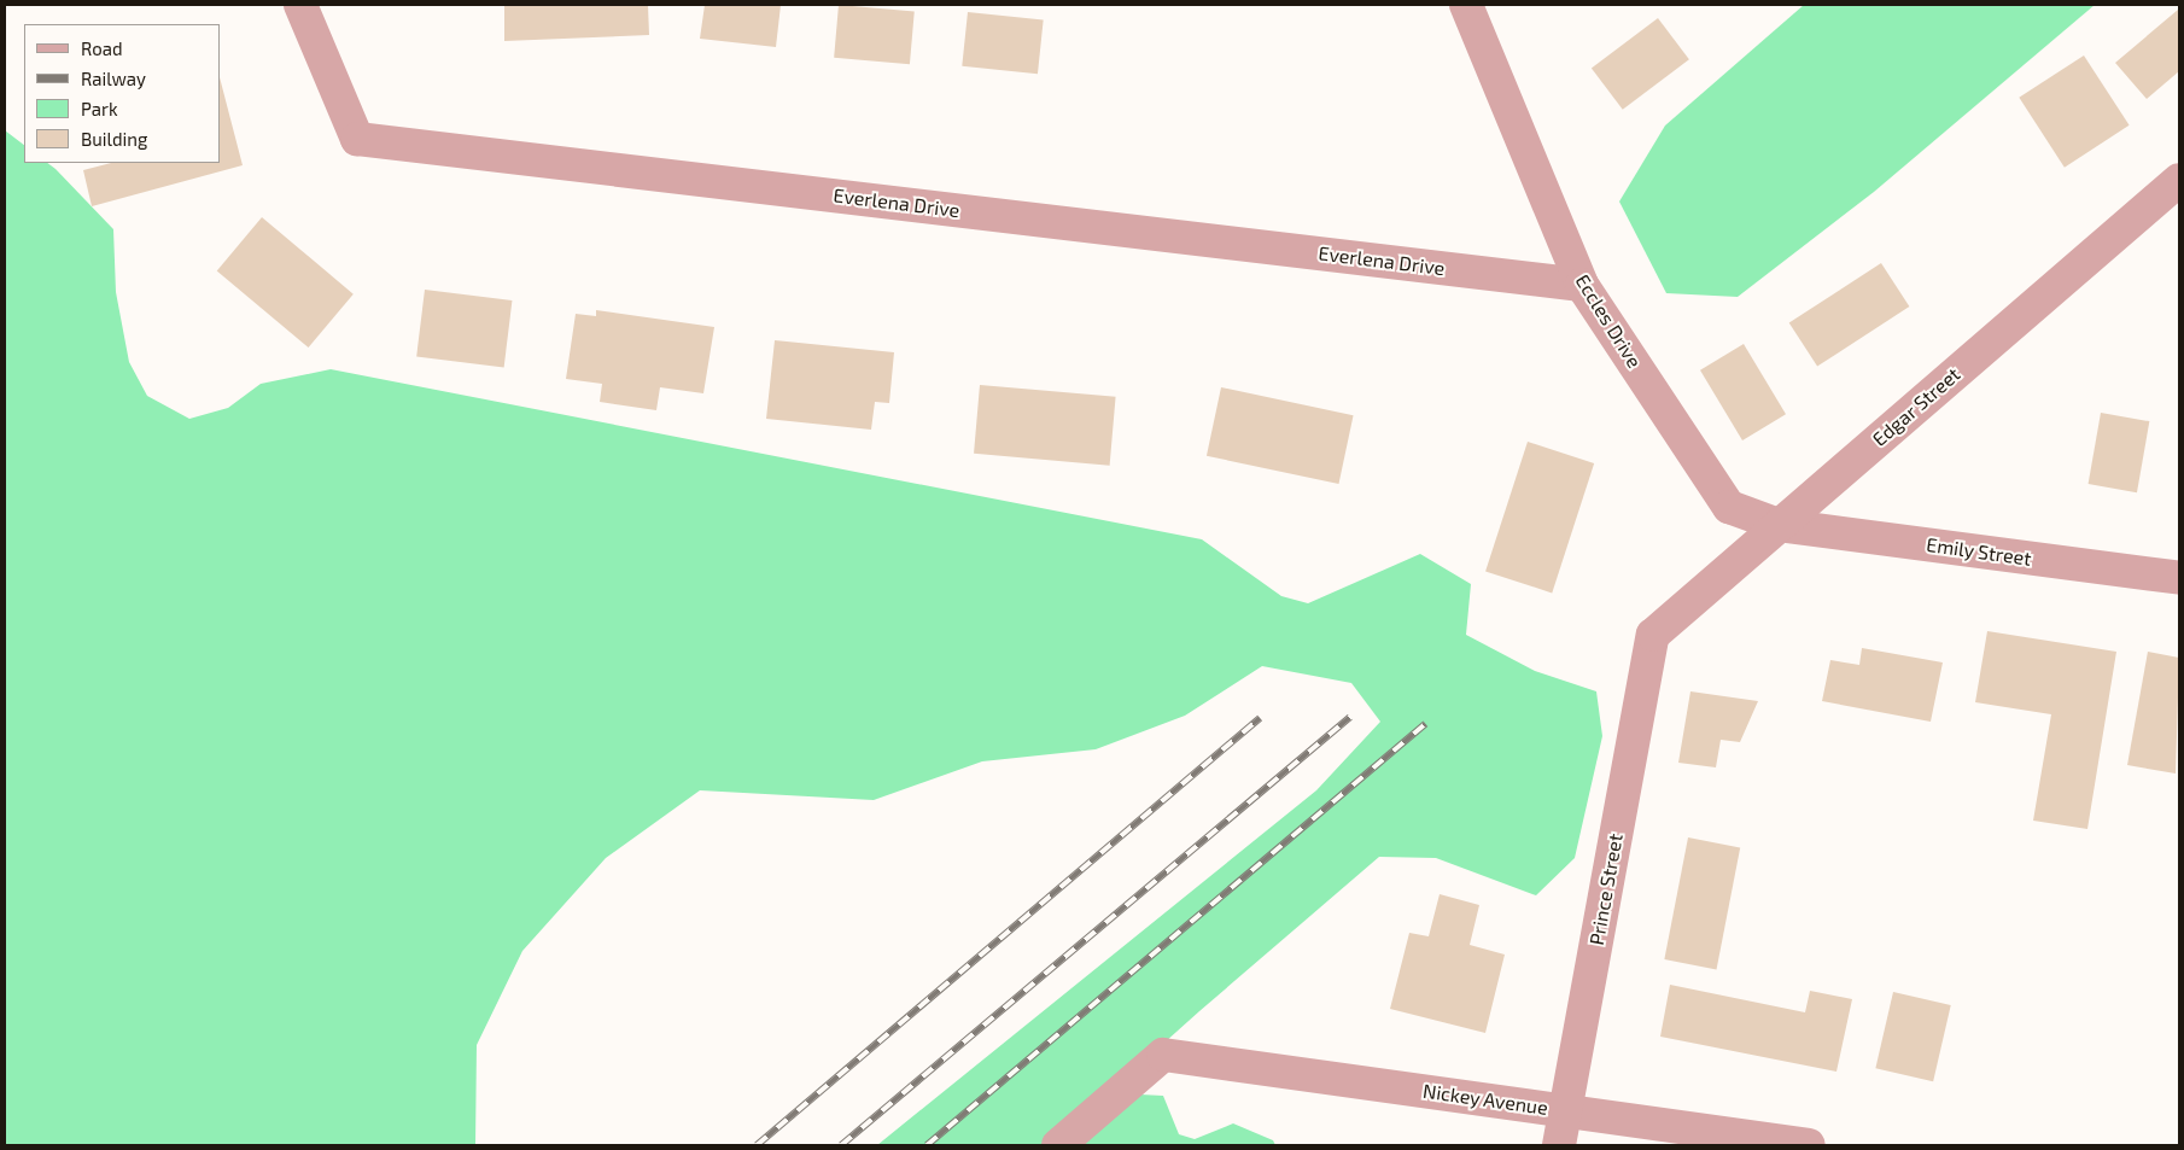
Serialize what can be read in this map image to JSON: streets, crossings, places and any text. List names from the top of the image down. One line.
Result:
{"streets":{"street":["Everlena Drive","Eccles Drive","Edgar Street","Emily Street","Prince Street","Nickey Avenue"]},"crossings":[["Everlena Drive","Eccles Drive"],["Eccles Drive","Edgar Street"],["Eccles Drive","Emily Street"],["Edgar Street","Emily Street"],["Edgar Street","Prince Street"],["Prince Street","Nickey Avenue"]],"legend":["Road","Railway","Park","Building"]}
